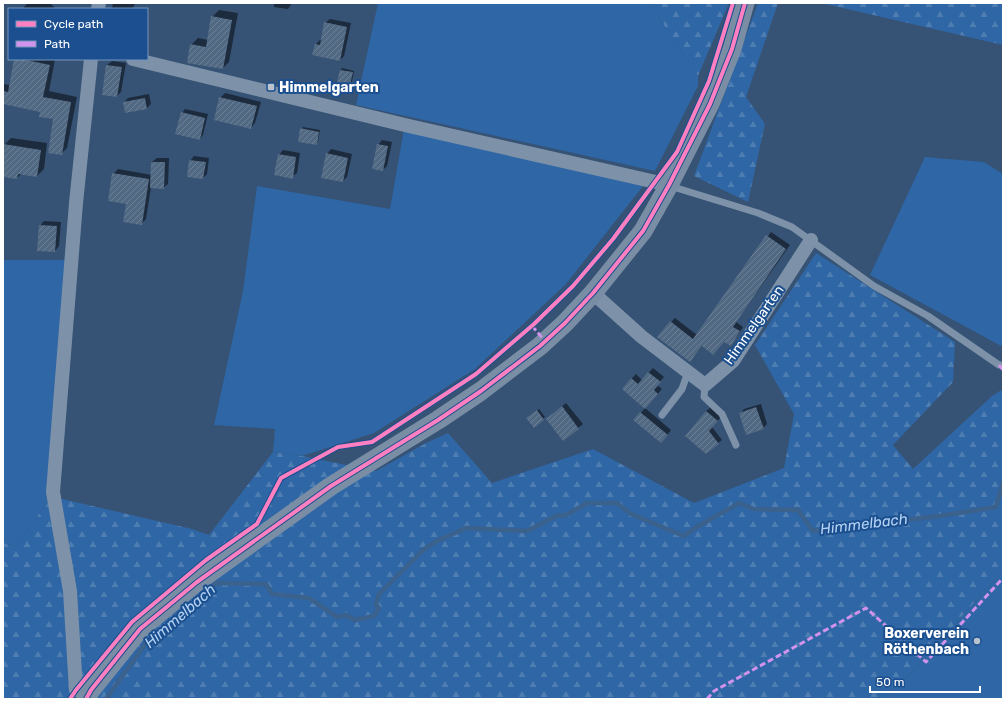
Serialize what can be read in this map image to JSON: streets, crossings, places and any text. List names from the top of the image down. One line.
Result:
{"streets":{"street":["Himmelgarten"]},"water":["Himmelbach"],"places":{"transit":["Himmelgarten"],"other":["Boxerverein Röthenbach"]},"legend":["Cycle path","Path"],"scale_bar":"50 m"}
